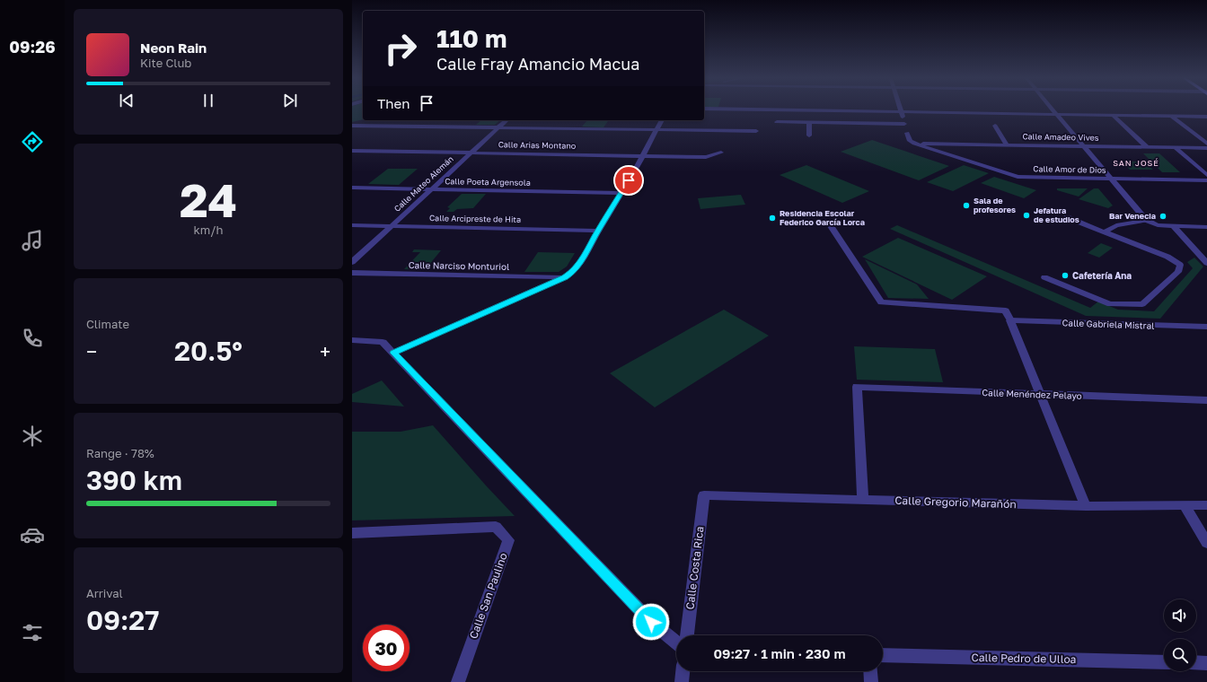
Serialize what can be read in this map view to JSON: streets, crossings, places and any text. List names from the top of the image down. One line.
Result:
{"streets":{"street":["Calle Amadeo Vives","Calle Arias Montano","Calle Amor de Dios","Calle Poeta Argensola","Calle Mateo Alemán","Calle Arcipreste de Hita","Calle Narciso Monturiol","Calle Gabriela Mistral","Calle Menéndez Pelayo","Calle Gregorio Marañón","Calle Costa Rica","Calle San Paulino","Calle Pedro de Ulloa"]},"crossings":[["Calle Amadeo Vives","Calle Amor de Dios"],["Calle Arias Montano","Calle Mateo Alemán"],["Calle Poeta Argensola","Calle Mateo Alemán"],["Calle Mateo Alemán","Calle Arcipreste de Hita"],["Calle Menéndez Pelayo","Calle Gregorio Marañón"],["Calle Gregorio Marañón","Calle Costa Rica"]],"districts":["SAN JOSÉ"],"places":["Sala de profesores","Jefatura de estudios","Bar Venecia","Residencia Escolar Federico García Lorca","Cafetería Ana"],"page":{"tabs":"09:26","turn":["110 m","Calle Fray Amancio Macua"],"song":["Neon Rain","Kite Club"],"then":"Then","tile":[["24","km/h"],"Climate",["Range · 78%","390 km"],["Arrival","09:27"]],"heat":["−","20.5°","+"],"limit":"30","trip":"09:27 · 1 min · 230 m"}}
